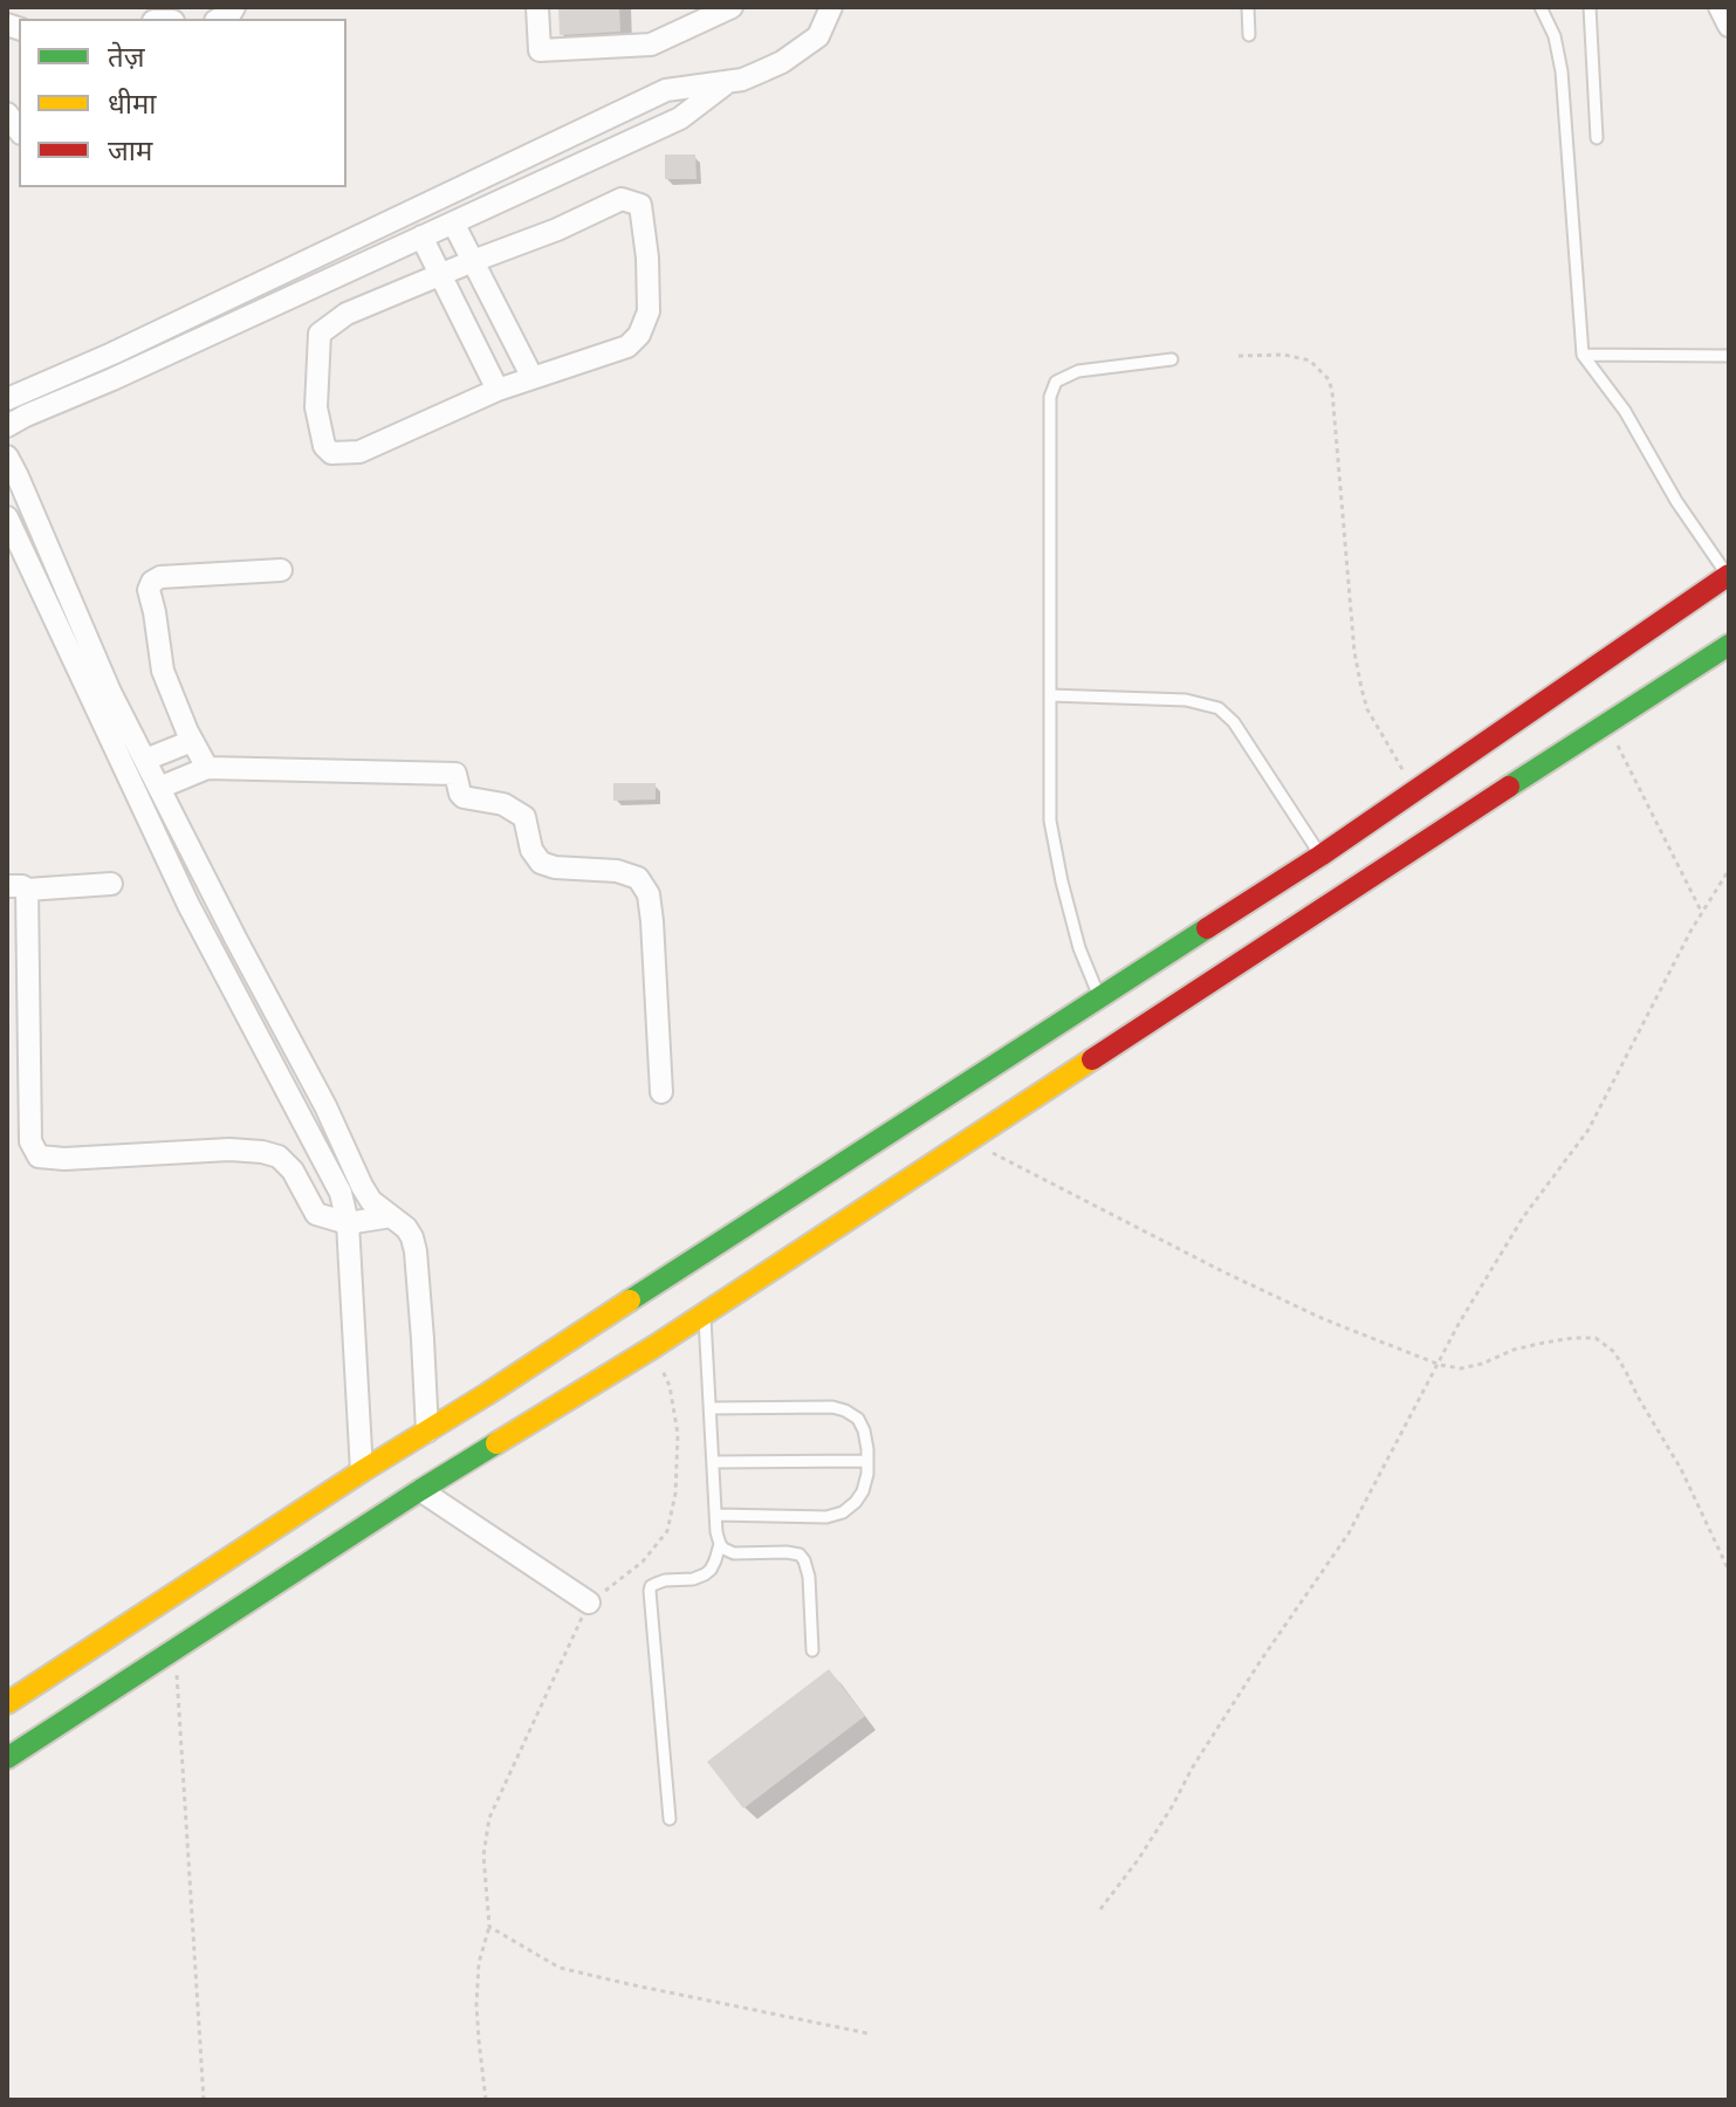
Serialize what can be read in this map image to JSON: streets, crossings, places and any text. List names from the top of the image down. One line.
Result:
{"legend":["तेज़","धीमा","जाम"]}
